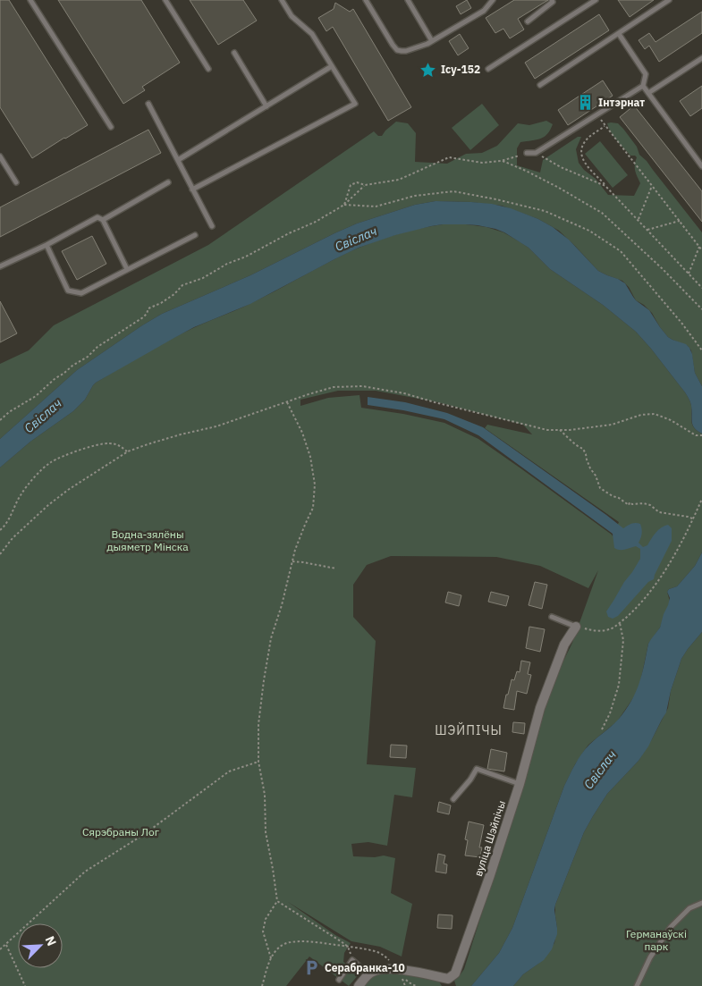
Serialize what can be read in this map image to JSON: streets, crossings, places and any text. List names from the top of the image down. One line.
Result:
{"streets":{"street":["вуліца Шэйпічы"]},"districts":["ШЭЙПІЧЫ"],"water":["Свіслач"],"parks":["Водна-зялёны дыяметр Мінска","Сярэбраны Лог","Германаўскі парк"],"places":{"place":["Ісу-152"],"building":["Інтэрнат"],"parking":["Серабранка-10"]},"north":"top right"}
